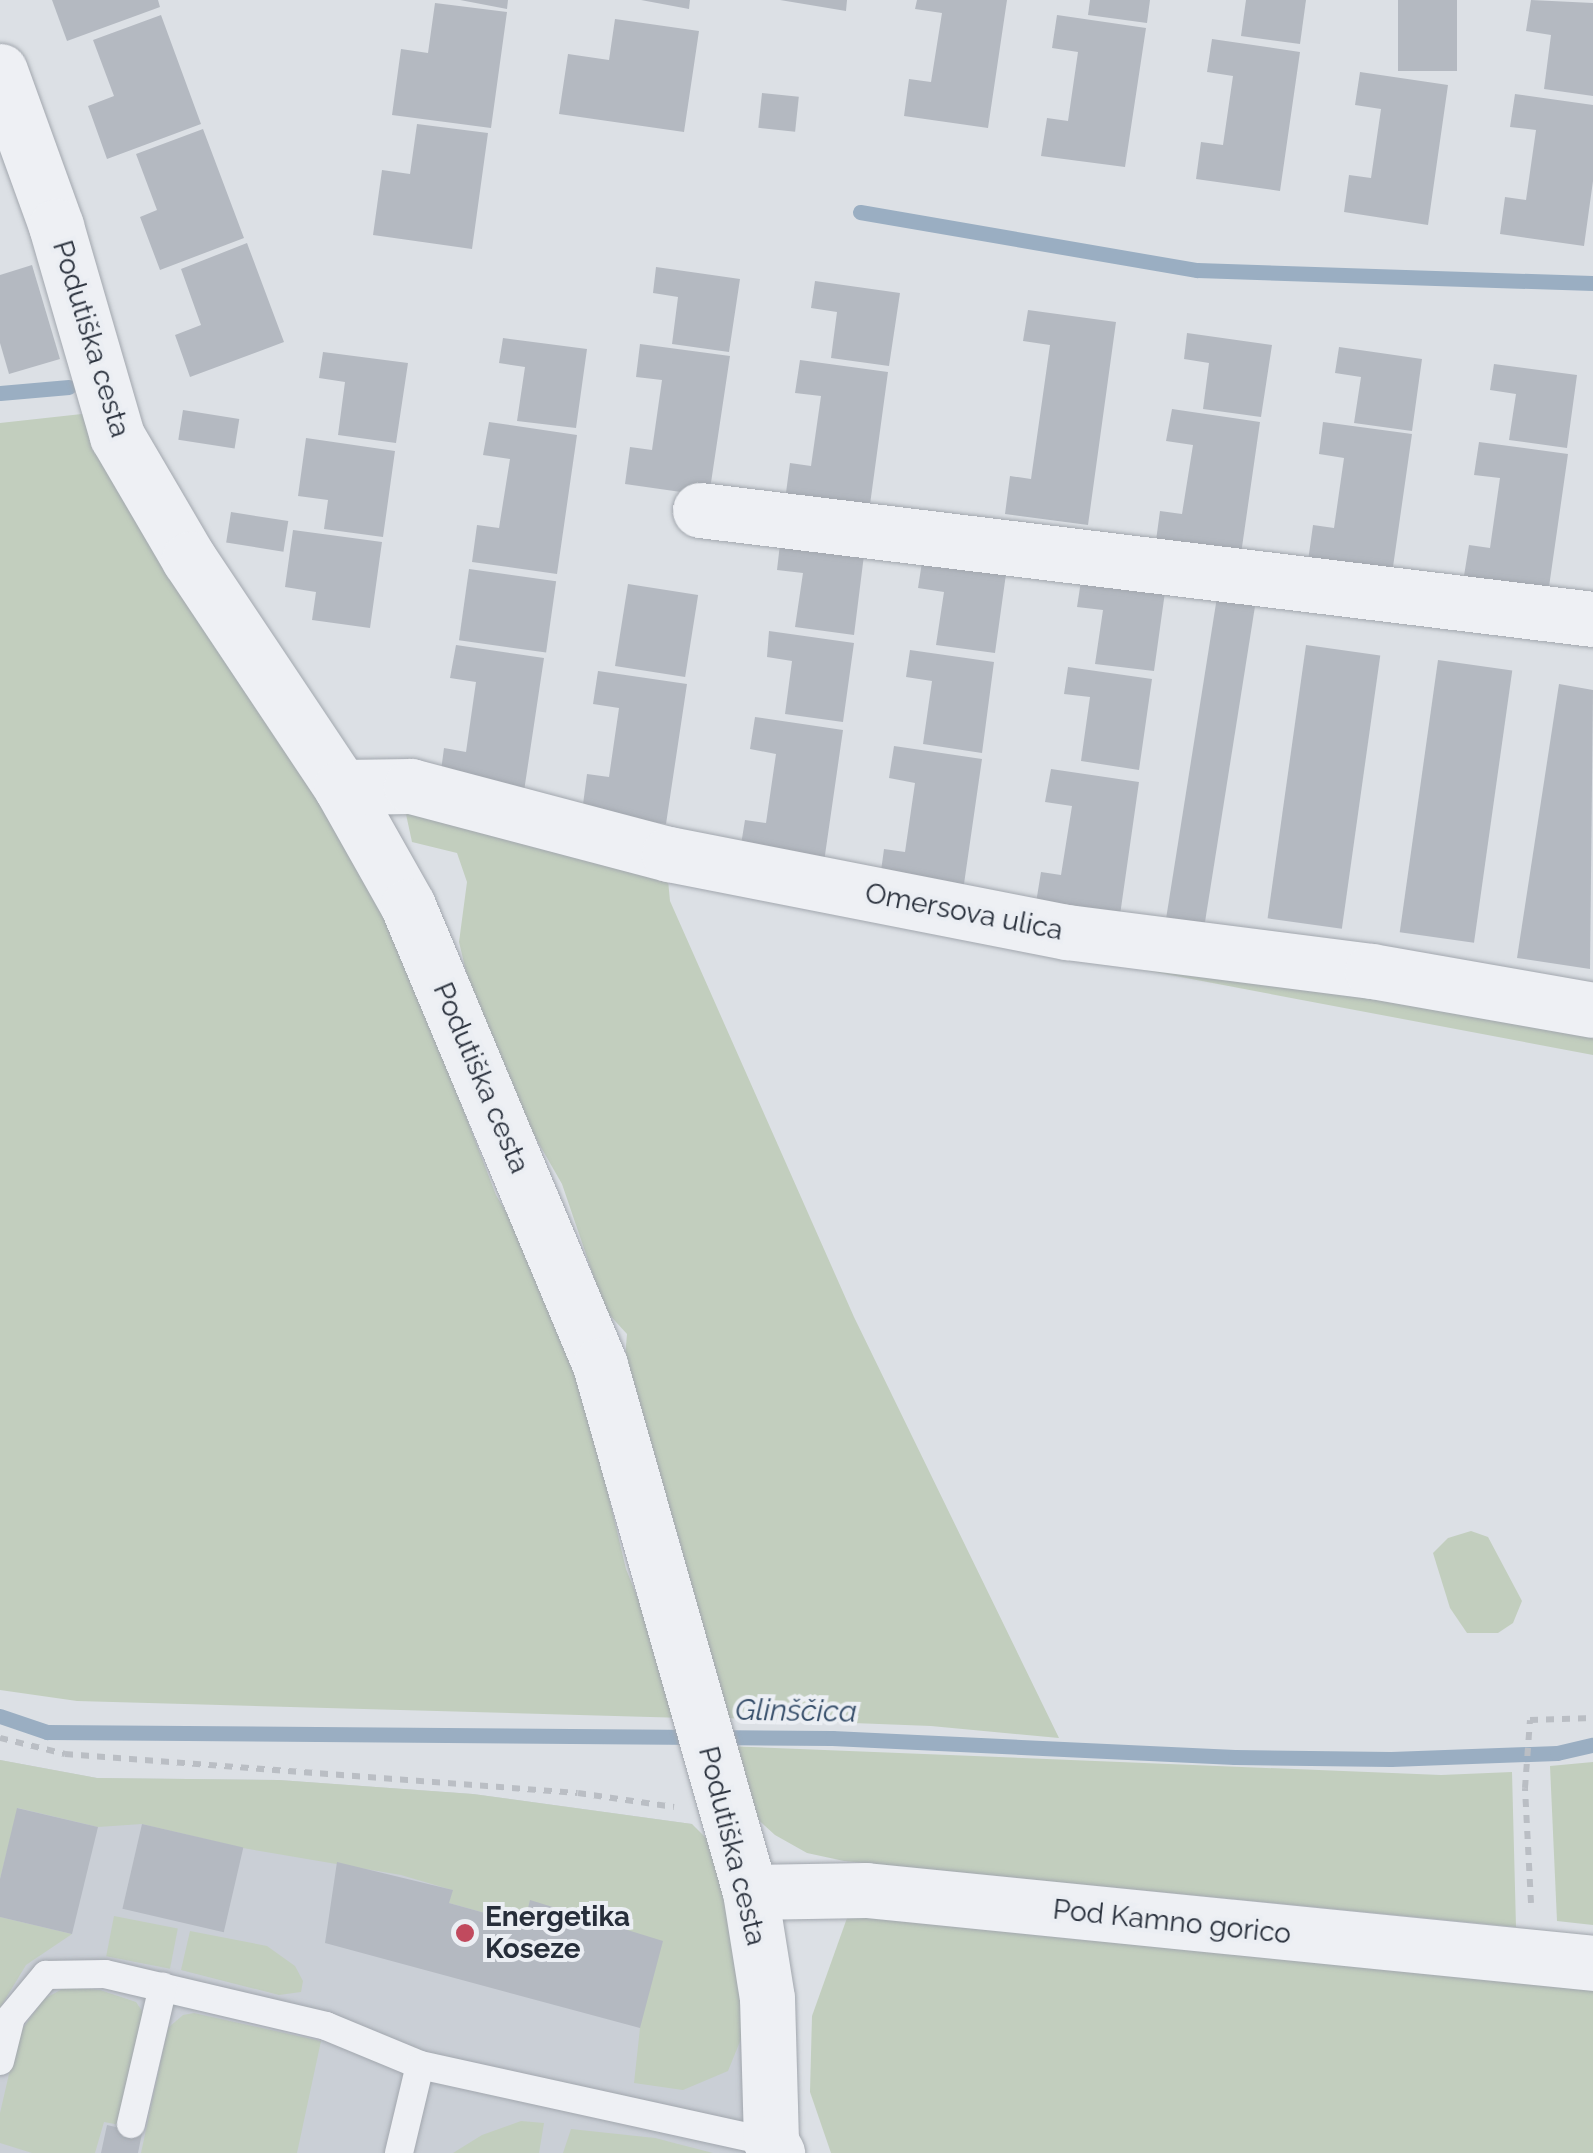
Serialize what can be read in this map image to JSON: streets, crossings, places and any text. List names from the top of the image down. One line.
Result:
{"streets":{"street":["Podutiška cesta","Omersova ulica","Pod Kamno gorico"]},"crossings":[["Podutiška cesta","Omersova ulica"],["Podutiška cesta","Pod Kamno gorico"]],"water":["Glinščica"],"places":["Energetika Koseze"]}
